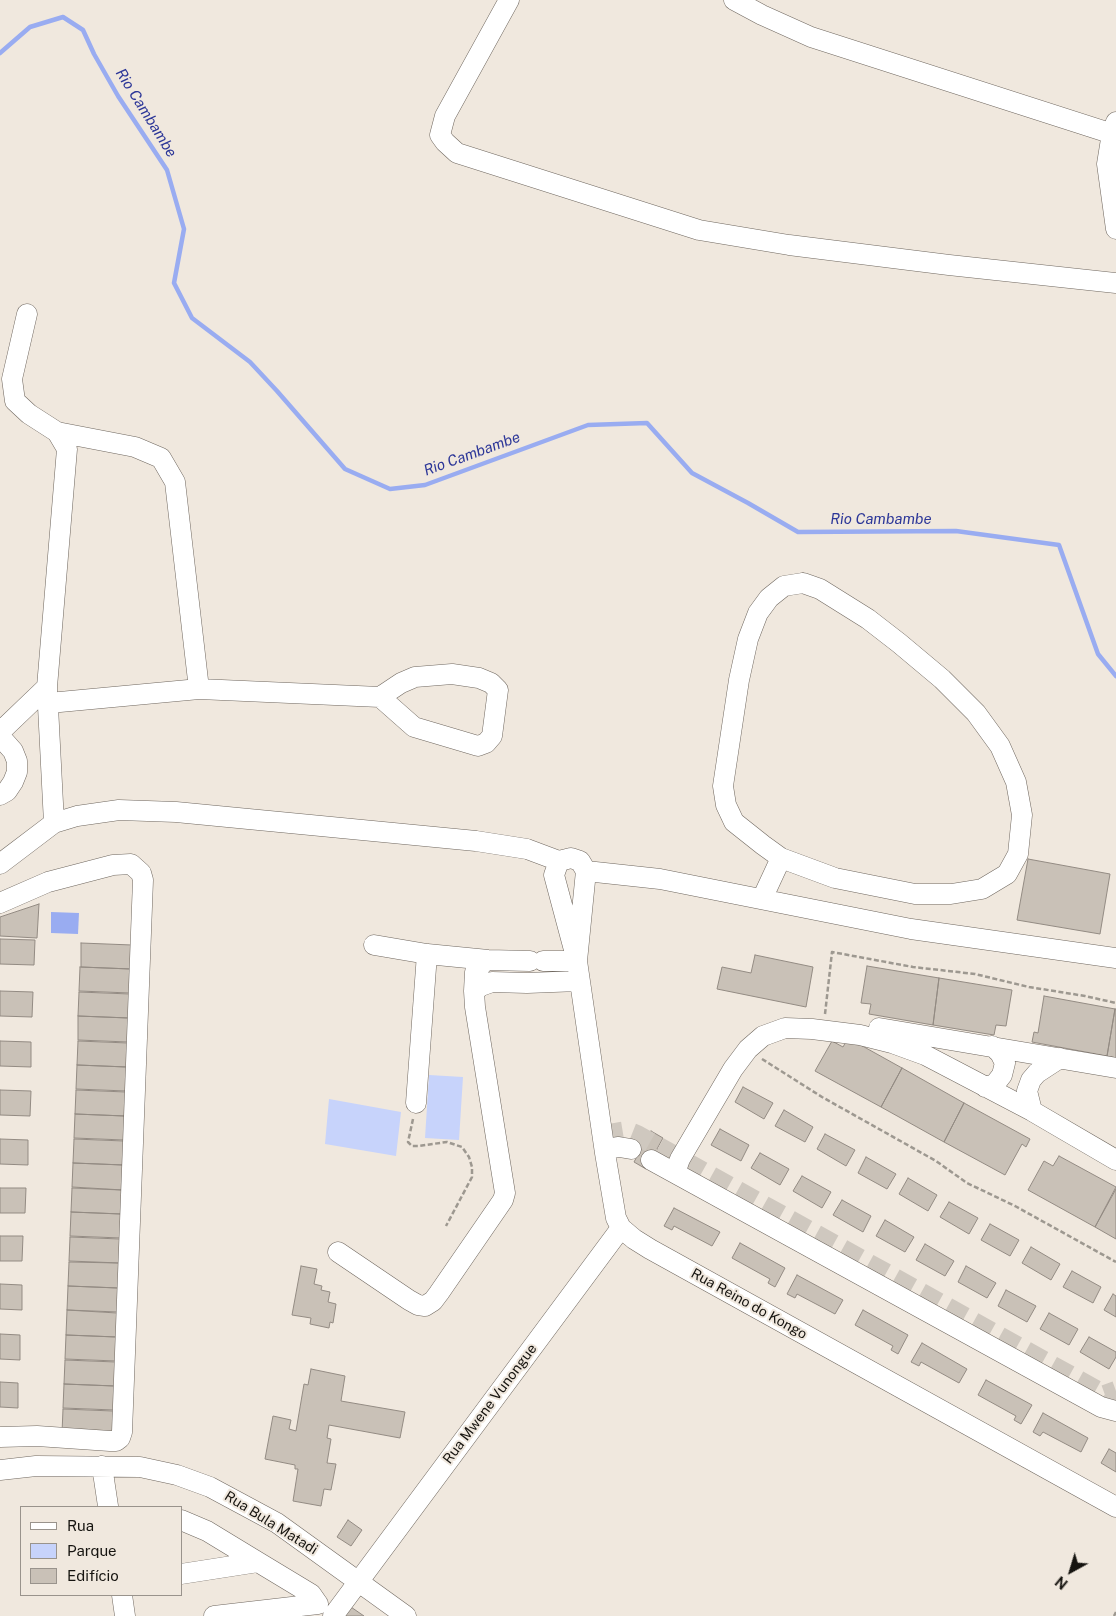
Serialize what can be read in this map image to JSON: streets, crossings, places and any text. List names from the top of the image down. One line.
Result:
{"streets":{"street":["Rua Reino do Kongo","Rua Mwene Vunongue","Rua Bula Matadi"]},"crossings":[["Rua Reino do Kongo","Rua Mwene Vunongue"],["Rua Mwene Vunongue","Rua Bula Matadi"]],"water":["Rio Cambambe"],"legend":["Rua","Parque","Edifício"],"north":"bottom left"}
